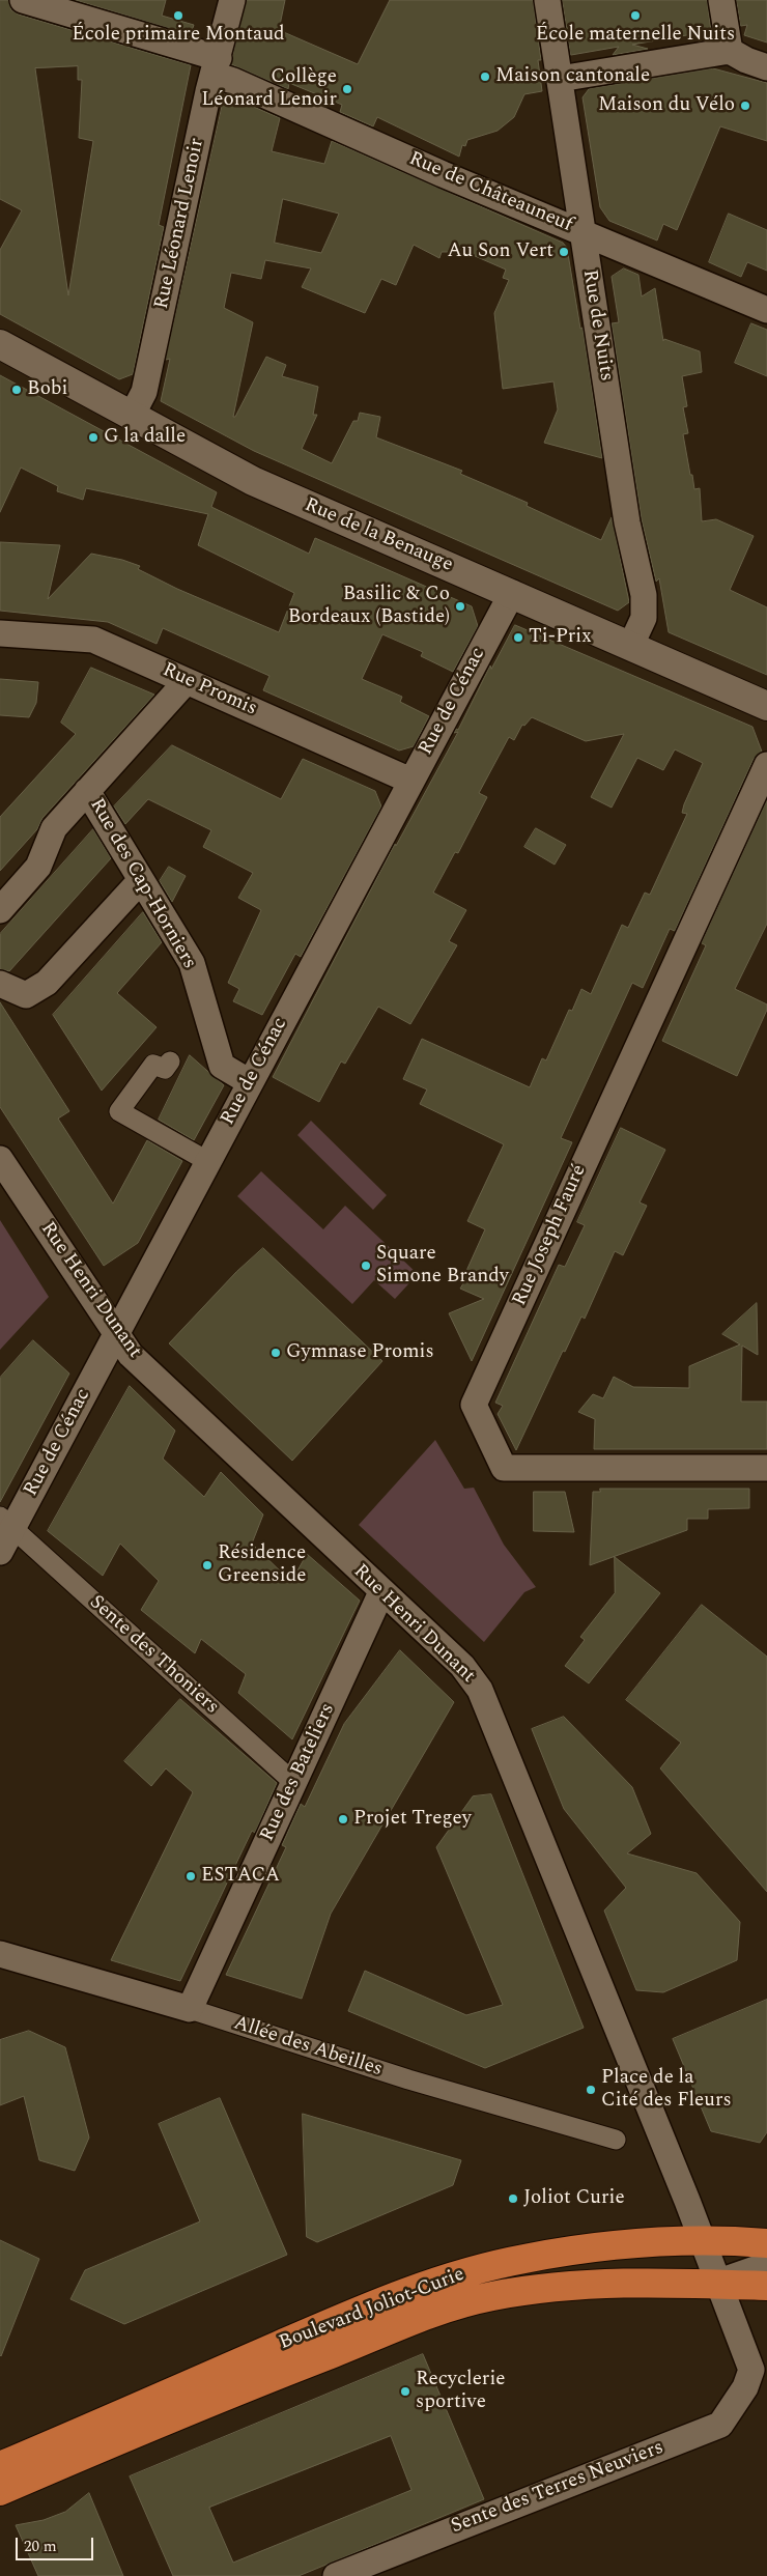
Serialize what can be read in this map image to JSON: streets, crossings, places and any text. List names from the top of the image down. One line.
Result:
{"streets":{"main road":["Rue de la Benauge","Boulevard Joliot-Curie"],"street":["Rue de Châteauneuf","Rue Léonard Lenoir","Rue de Nuits","Rue Promis","Rue de Cénac","Rue des Cap-Horniers","Rue Joseph Fauré","Rue Henri Dunant","Sente des Thoniers","Rue des Bateliers","Allée des Abeilles","Sente des Terres Neuviers"]},"crossings":[["Rue de Châteauneuf","Rue Léonard Lenoir"],["Rue de Châteauneuf","Rue de Nuits"],["Rue Léonard Lenoir","Rue de la Benauge"],["Rue de Nuits","Rue de la Benauge"],["Rue de la Benauge","Rue de Cénac"],["Rue Promis","Rue de Cénac"],["Rue de Cénac","Rue des Cap-Horniers"],["Rue de Cénac","Rue Henri Dunant"],["Rue de Cénac","Sente des Thoniers"],["Rue Henri Dunant","Rue des Bateliers"],["Rue Henri Dunant","Boulevard Joliot-Curie"],["Rue Henri Dunant","Sente des Terres Neuviers"],["Sente des Thoniers","Rue des Bateliers"],["Rue des Bateliers","Allée des Abeilles"]],"places":["École primaire Montaud","École maternelle Nuits","Maison cantonale","Collège Léonard Lenoir","Maison du Vélo","Au Son Vert","Bobi","G la dalle","Basilic & Co Bordeaux (Bastide)","Ti-Prix","Square Simone Brandy","Gymnase Promis","Résidence Greenside","Projet Tregey","ESTACA","Place de la Cité des Fleurs","Joliot Curie","Recyclerie sportive"],"scale_bar":"20 m"}
